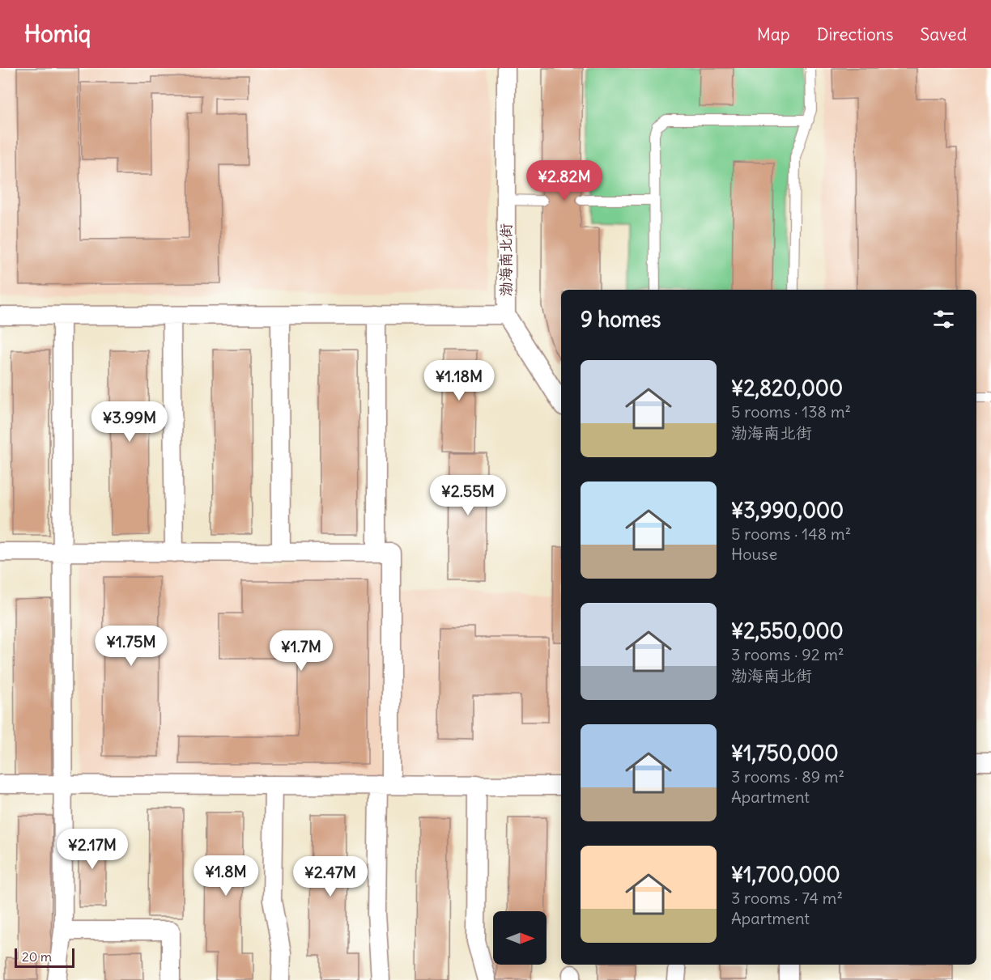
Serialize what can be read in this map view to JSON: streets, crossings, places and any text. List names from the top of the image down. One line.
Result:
{"streets":{"street":["渤海南北街"]},"scale_bar":"20 m","north":"right","page":{"header":"Homiq","nav":["Map","Directions","Saved"],"price":["¥2.82M","¥1.18M","¥3.99M","¥2.55M","¥1.75M","¥1.7M","¥2.17M","¥1.8M","¥2.47M"],"heading":"9 homes","list":[{"name":"¥2,820,000","note":"5 rooms · 138 m² · 渤海南北街"},{"name":"¥3,990,000","note":"5 rooms · 148 m² · House"},{"name":"¥2,550,000","note":"3 rooms · 92 m² · 渤海南北街"},{"name":"¥1,750,000","note":"3 rooms · 89 m² · Apartment"},{"name":"¥1,700,000","note":"3 rooms · 74 m² · Apartment"}],"scale":"20 m"}}
